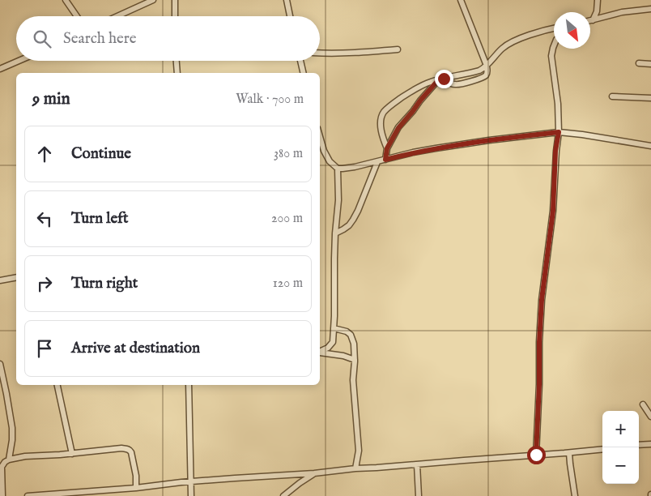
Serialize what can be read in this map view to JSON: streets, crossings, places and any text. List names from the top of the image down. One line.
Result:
{"north":"bottom right","page":{"search":"Search here","heading":["9 min","Walk · 700 m"],"list":[["Continue","380 m"],["Turn left","200 m"],["Turn right","120 m"],"Arrive at destination"],"map_buttons":["+","−"]}}
